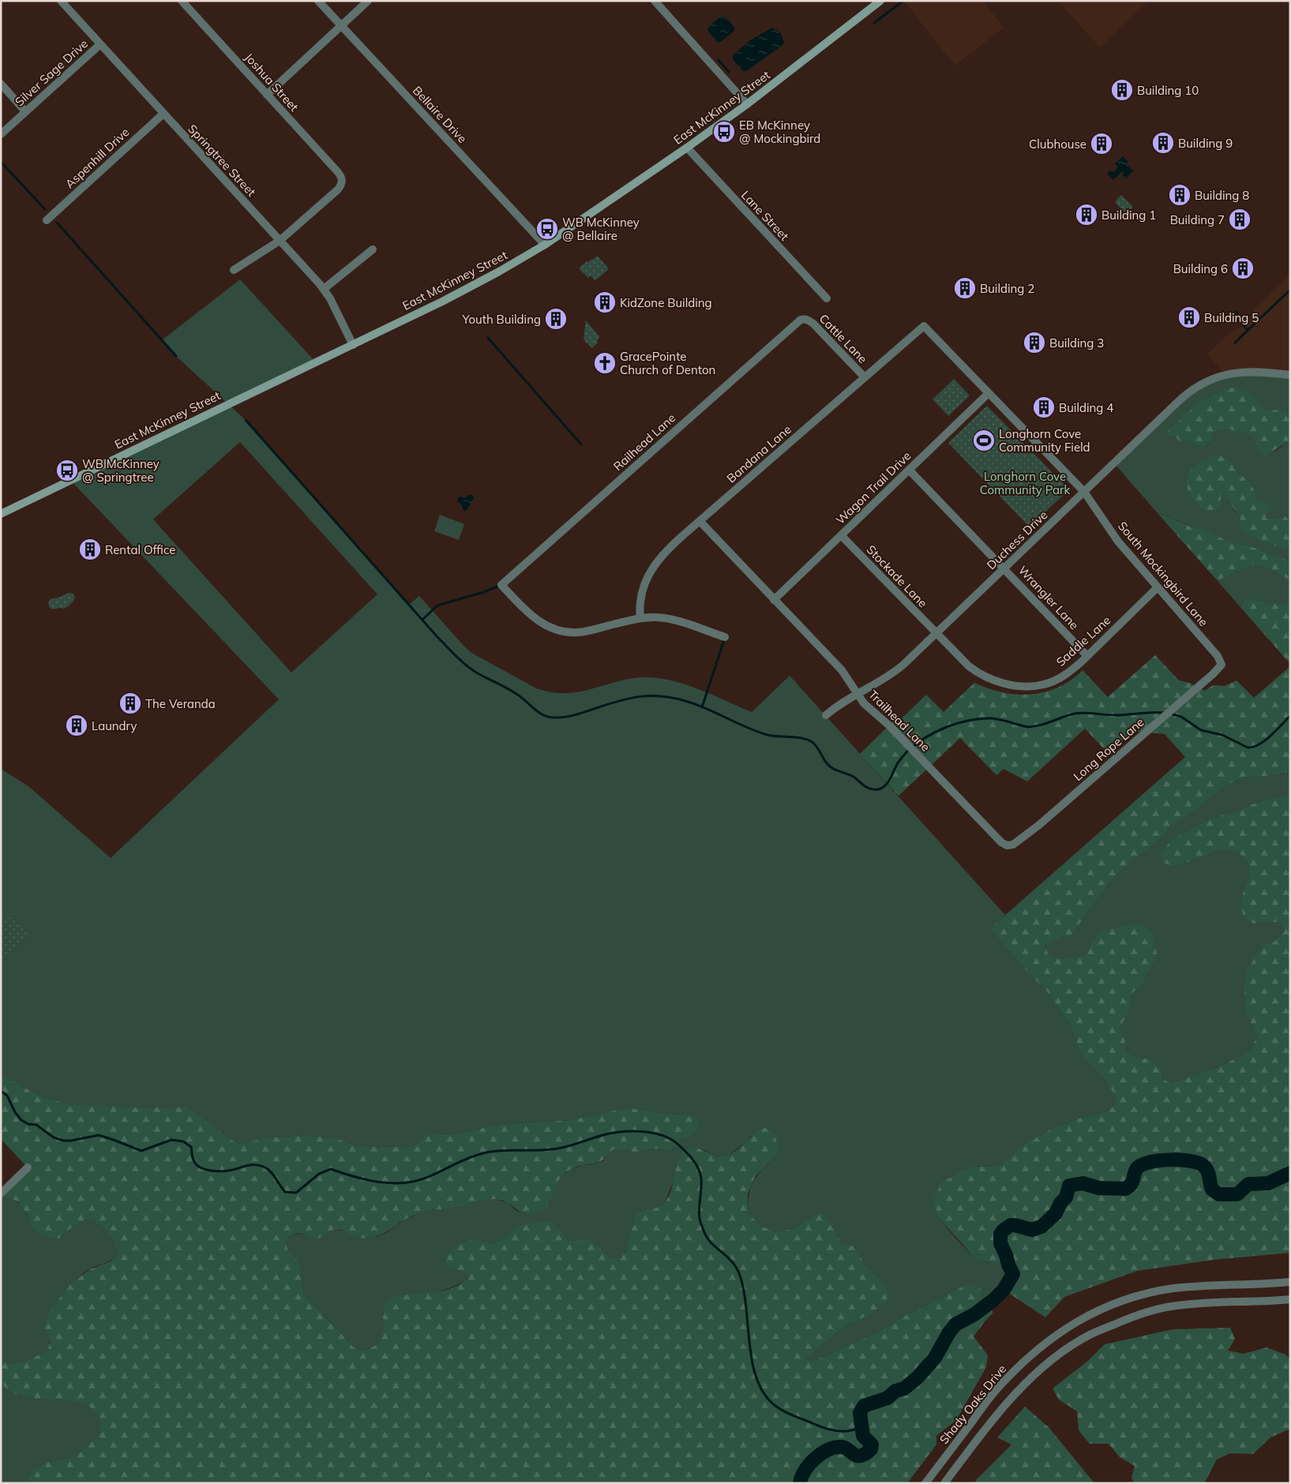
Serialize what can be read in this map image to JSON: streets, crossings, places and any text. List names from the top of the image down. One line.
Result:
{"streets":{"main road":["East McKinney Street"],"street":["Silver Sage Drive","Joshua Street","Bellaire Drive","Aspenhill Drive","Springtree Street","Lane Street","Cattle Lane","Railhead Lane","Bandana Lane","Wagon Trail Drive","Duchess Drive","South Mockingbird Lane","Stockade Lane","Wrangler Lane","Saddle Lane","Trailhead Lane","Long Rope Lane","Shady Oaks Drive"]},"crossings":[["Silver Sage Drive","Springtree Street"],["Joshua Street","Springtree Street"],["East McKinney Street","Bellaire Drive"],["East McKinney Street","Springtree Street"],["East McKinney Street","Lane Street"],["Aspenhill Drive","Springtree Street"],["Cattle Lane","Railhead Lane"],["Cattle Lane","Bandana Lane"],["Railhead Lane","Bandana Lane"],["Bandana Lane","South Mockingbird Lane"],["Bandana Lane","Trailhead Lane"],["Wagon Trail Drive","South Mockingbird Lane"],["Wagon Trail Drive","Stockade Lane"],["Wagon Trail Drive","Wrangler Lane"],["Wagon Trail Drive","Trailhead Lane"],["Duchess Drive","South Mockingbird Lane"],["Duchess Drive","Stockade Lane"],["Duchess Drive","Wrangler Lane"],["Duchess Drive","Saddle Lane"],["Duchess Drive","Trailhead Lane"],["South Mockingbird Lane","Saddle Lane"],["South Mockingbird Lane","Long Rope Lane"],["Stockade Lane","Saddle Lane"],["Wrangler Lane","Saddle Lane"],["Trailhead Lane","Long Rope Lane"]],"parks":["Longhorn Cove Community Park"],"places":{"building":["Building 10","Building 9","Clubhouse","Building 8","Building 1","Building 7","Building 6","Building 2","KidZone Building","Building 5","Youth Building","Building 3","Building 4","Rental Office","The Veranda","Laundry"],"bus stop":["EB McKinney @ Mockingbird","WB McKinney @ Bellaire","WB McKinney @ Springtree"],"church":["GracePointe Church of Denton"],"sports":["Longhorn Cove Community Field"]}}
